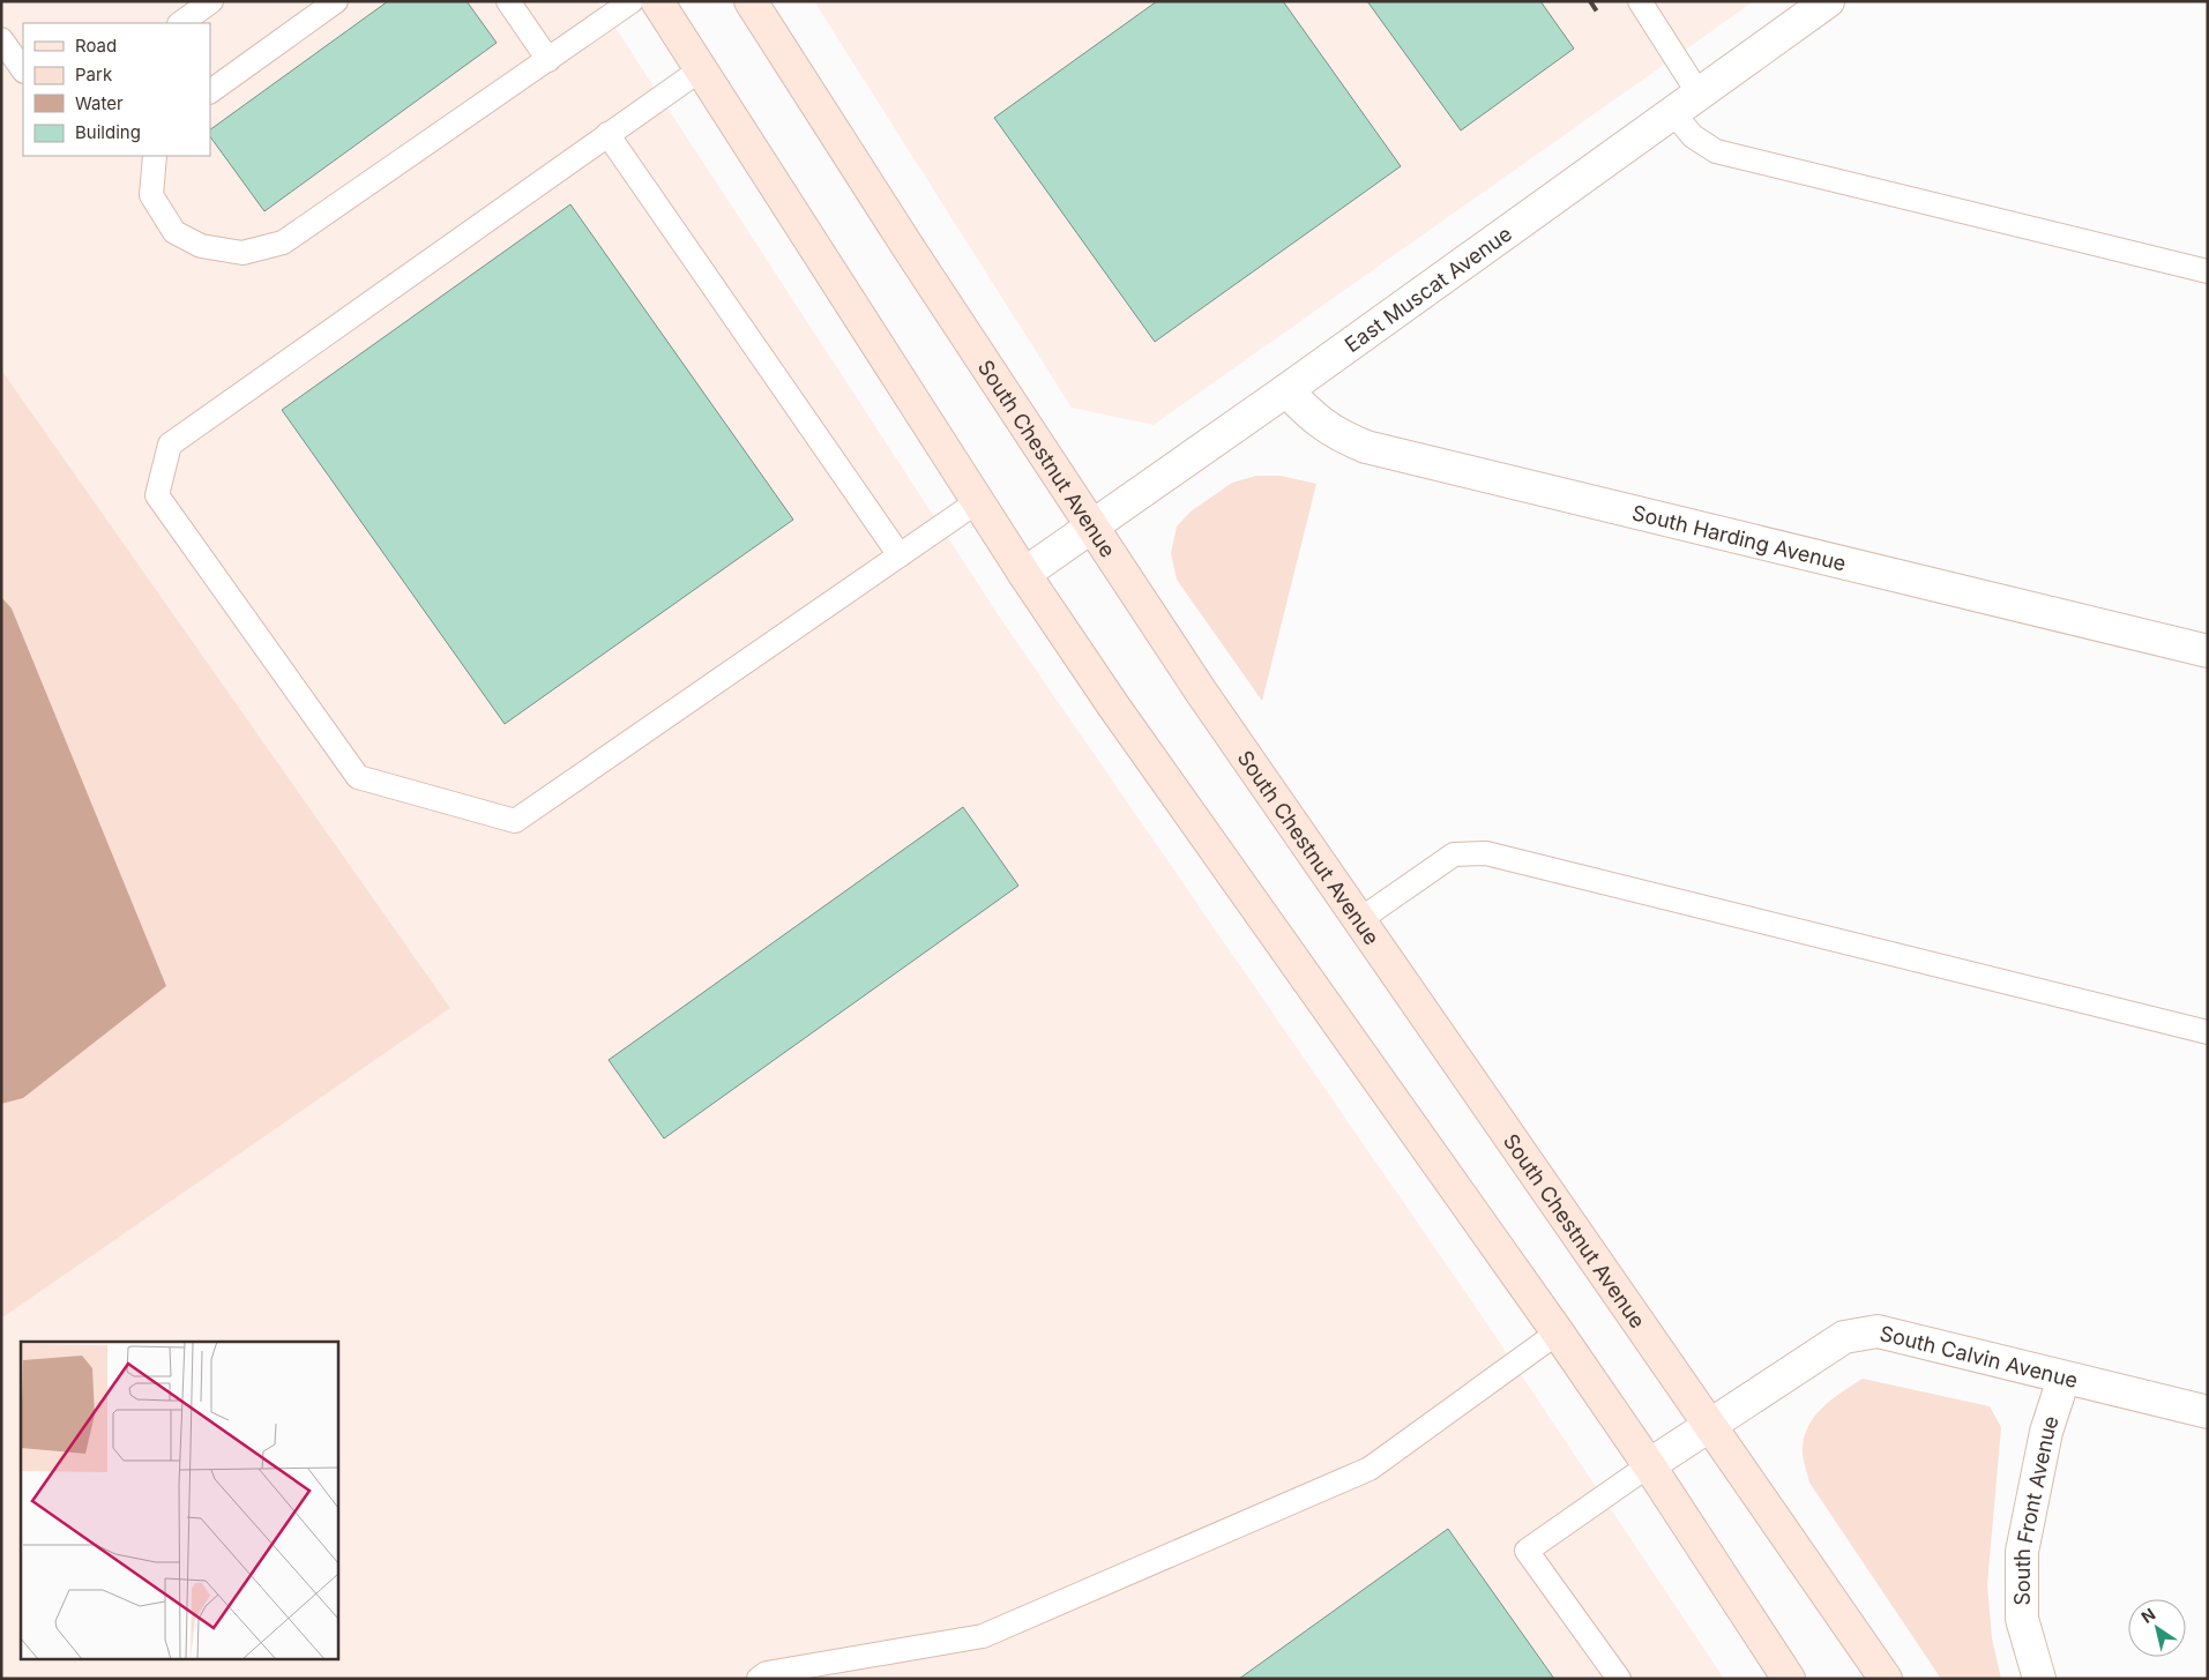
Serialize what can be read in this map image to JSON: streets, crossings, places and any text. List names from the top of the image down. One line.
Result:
{"streets":{"main road":["South Chestnut Avenue"],"street":["East Muscat Avenue","South Harding Avenue","South Calvin Avenue","South Front Avenue"]},"crossings":[["East Muscat Avenue","South Chestnut Avenue"],["East Muscat Avenue","South Harding Avenue"],["South Chestnut Avenue","South Calvin Avenue"],["South Calvin Avenue","South Front Avenue"]],"legend":["Road","Park","Water","Building"],"north":"top left"}
